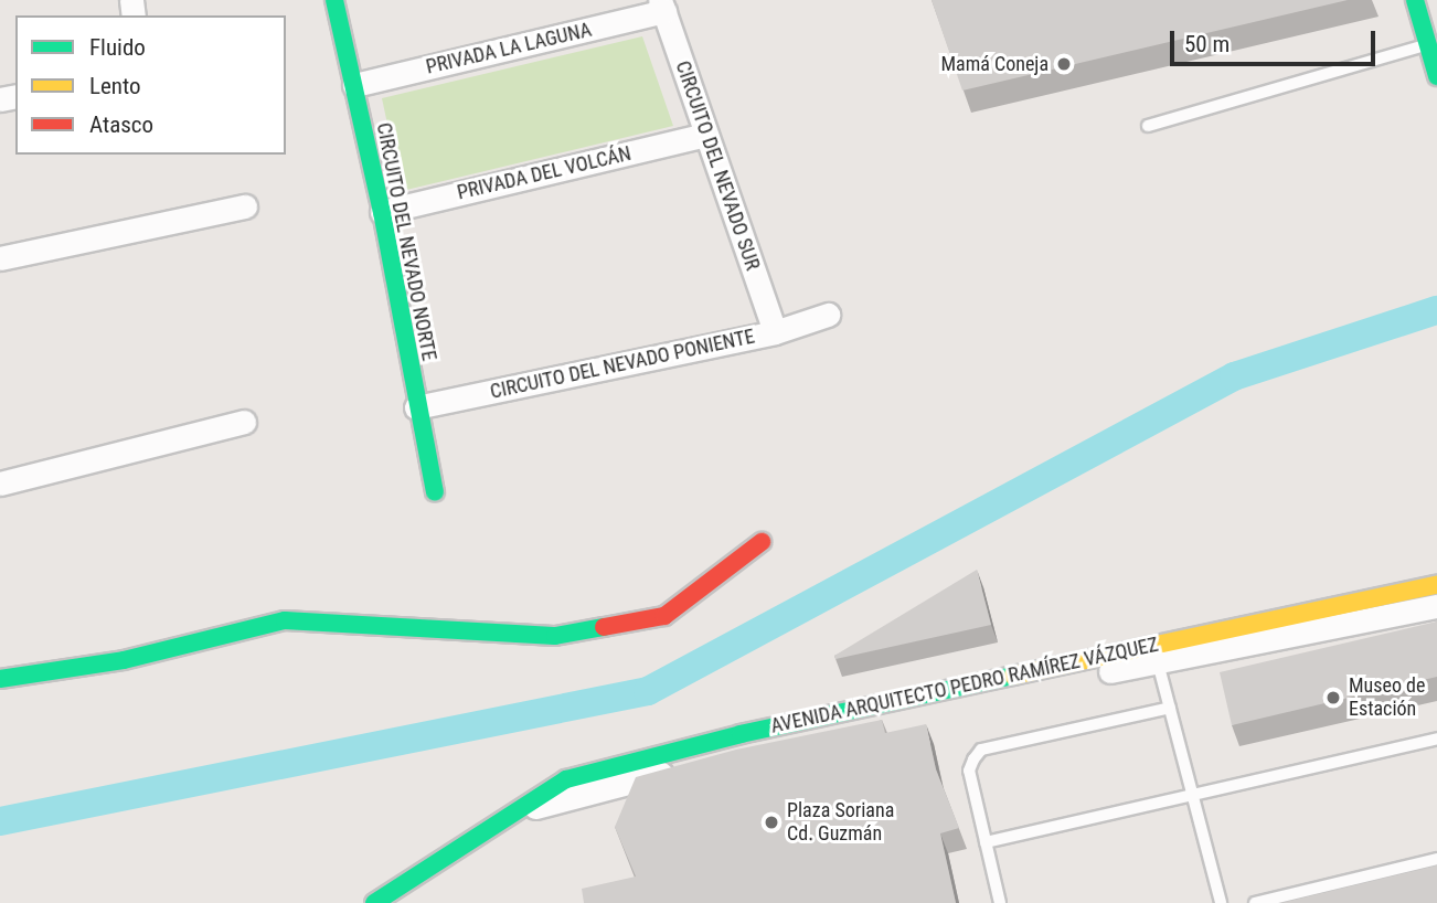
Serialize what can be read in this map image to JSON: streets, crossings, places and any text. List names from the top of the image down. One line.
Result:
{"streets":{"street":["PRIVADA LA LAGUNA","CIRCUITO DEL NEVADO SUR","PRIVADA DEL VOLCÁN","CIRCUITO DEL NEVADO NORTE","CIRCUITO DEL NEVADO PONIENTE","AVENIDA ARQUITECTO PEDRO RAMÍREZ VÁZQUEZ"]},"crossings":[["PRIVADA LA LAGUNA","CIRCUITO DEL NEVADO SUR"],["PRIVADA LA LAGUNA","CIRCUITO DEL NEVADO NORTE"],["CIRCUITO DEL NEVADO SUR","PRIVADA DEL VOLCÁN"],["CIRCUITO DEL NEVADO SUR","CIRCUITO DEL NEVADO PONIENTE"],["PRIVADA DEL VOLCÁN","CIRCUITO DEL NEVADO NORTE"],["CIRCUITO DEL NEVADO NORTE","CIRCUITO DEL NEVADO PONIENTE"]],"places":["Mamá Coneja","Museo de Estación","Plaza Soriana Cd. Guzmán"],"legend":["Fluido","Lento","Atasco"],"scale_bar":"50 m"}
